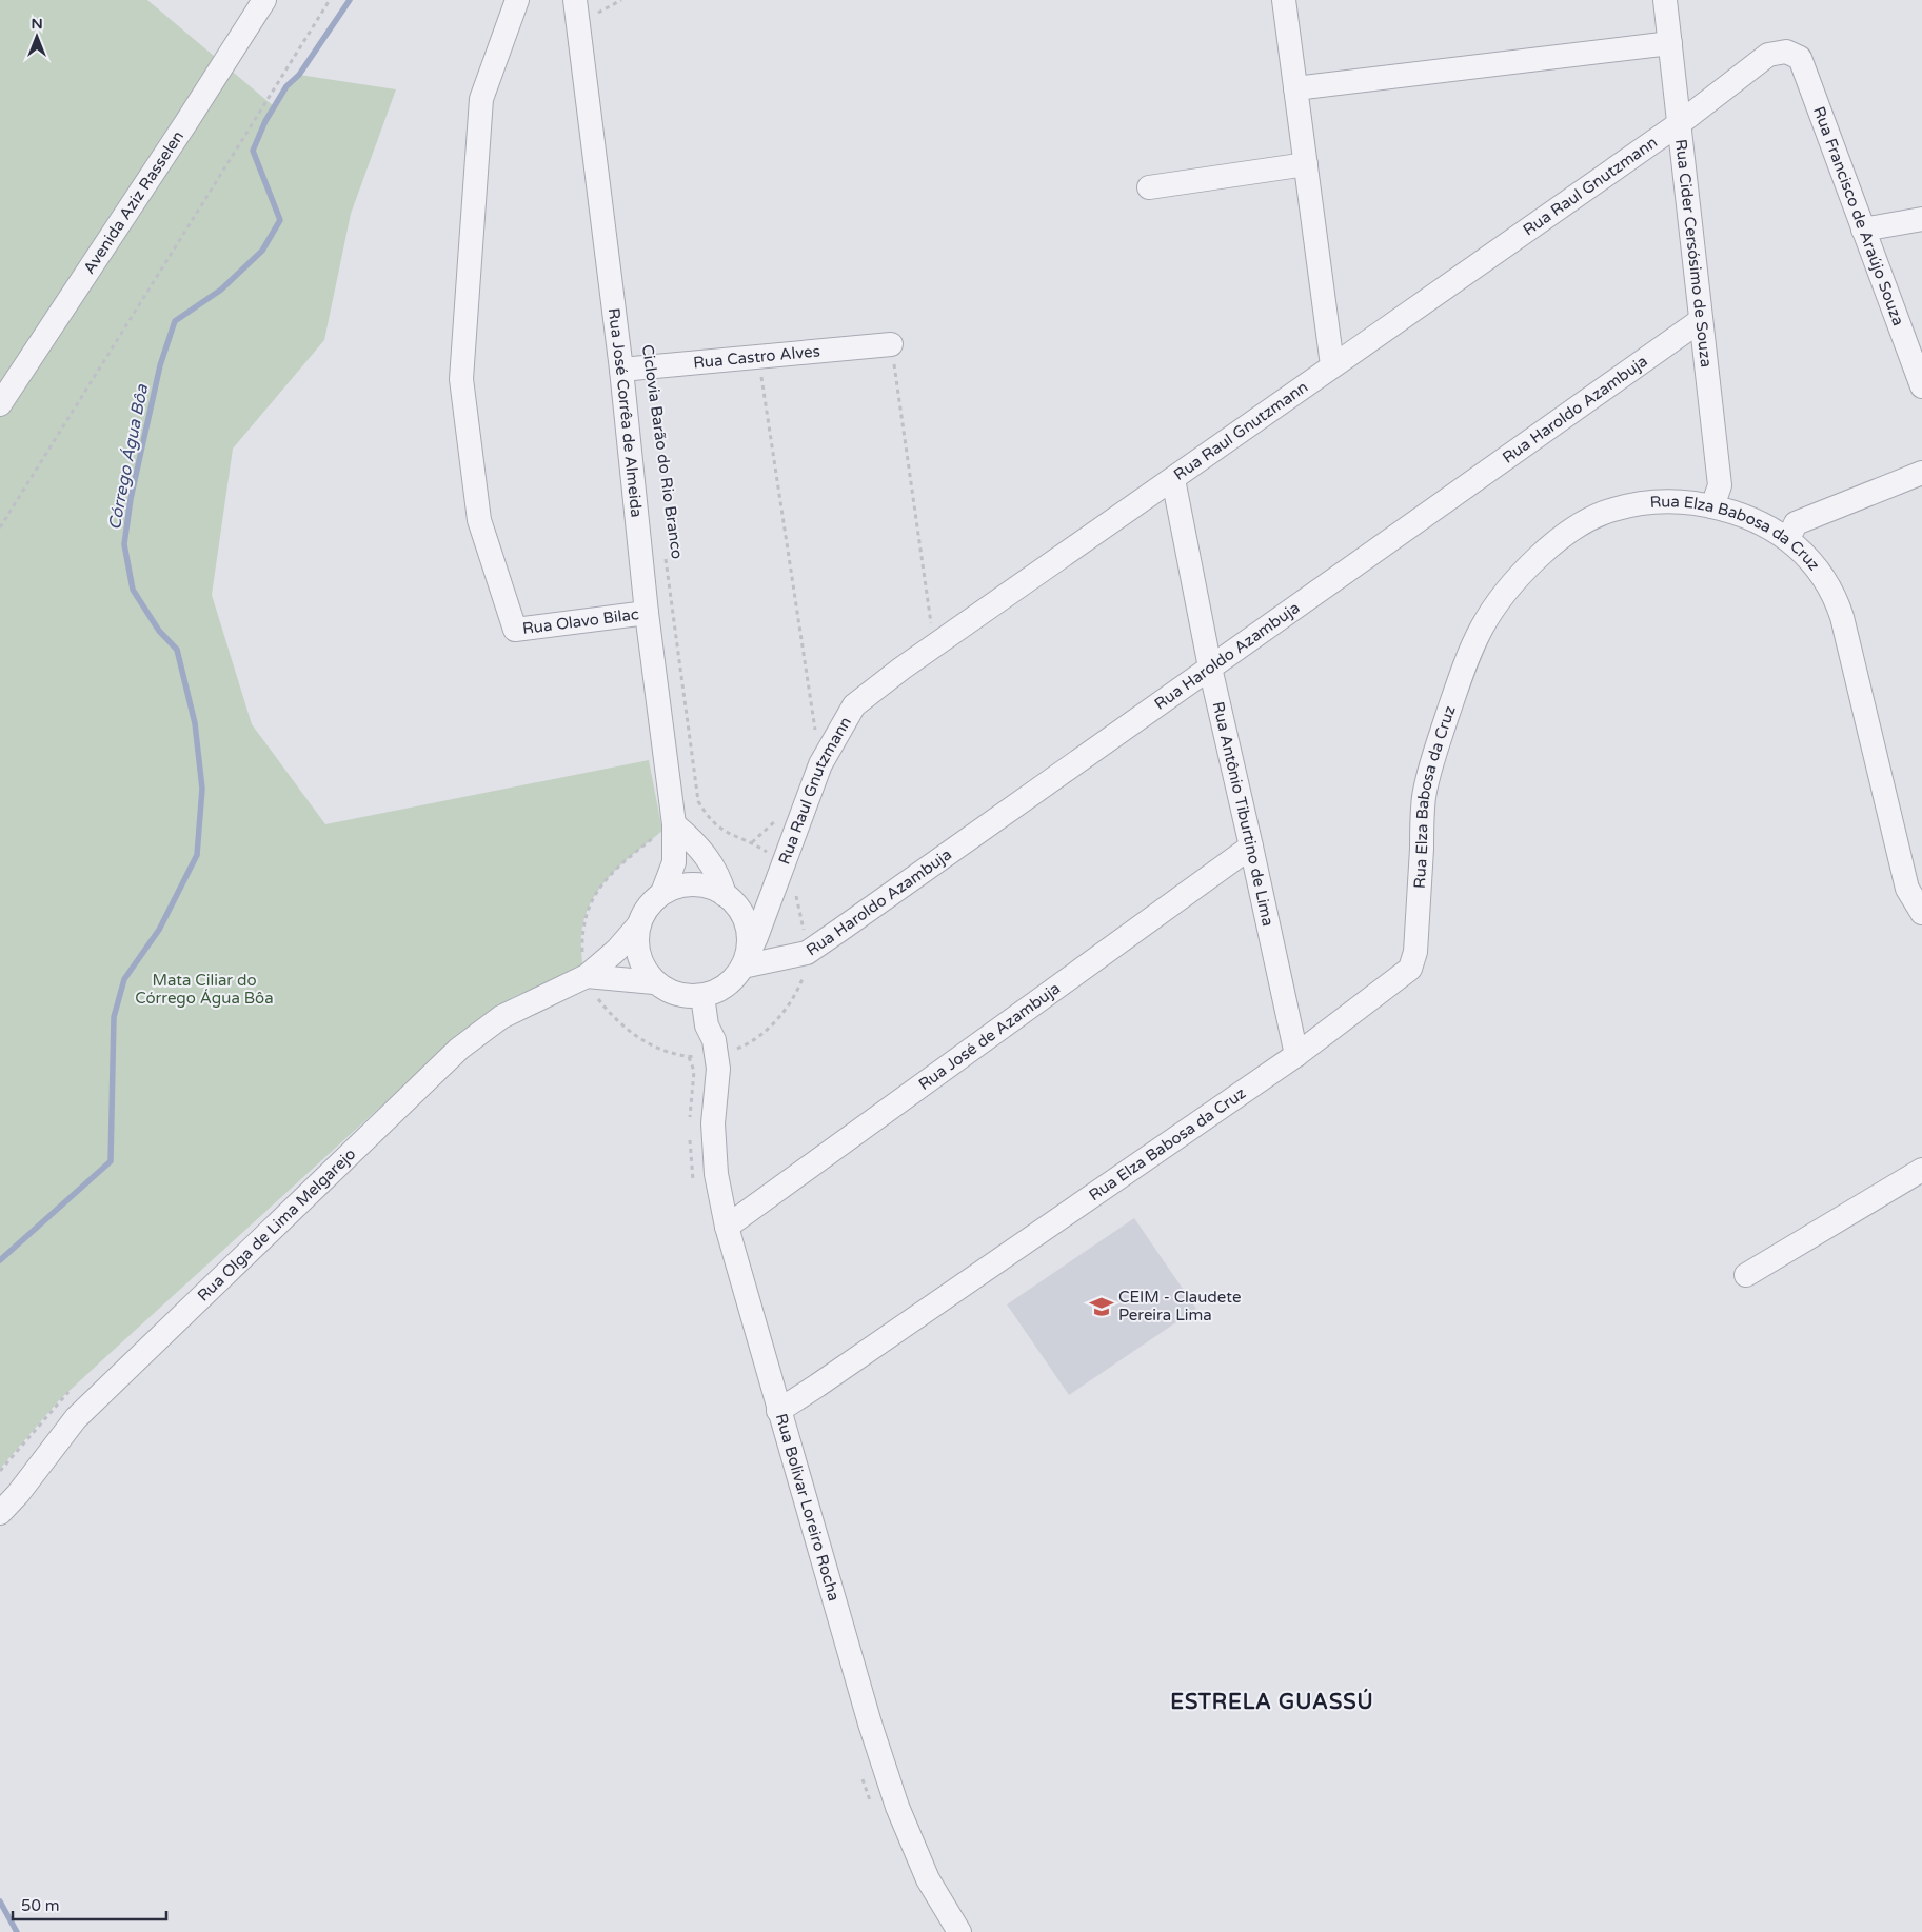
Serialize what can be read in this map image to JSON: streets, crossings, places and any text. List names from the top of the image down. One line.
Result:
{"streets":{"street":["Rua Raul Gnutzmann","Avenida Aziz Rasselen","Rua Francisco de Araújo Souza","Rua Cider Cersósimo de Souza","Rua Castro Alves","Rua Haroldo Azambuja","Rua José Corrêa de Almeida","Rua Elza Babosa da Cruz","Rua Olavo Bilac","Rua Antônio Tiburtino de Lima","Rua José de Azambuja","Rua Olga de Lima Melgarejo","Rua Bolivar Loreiro Rocha"],"path":["Ciclovia Barão do Rio Branco"]},"crossings":[["Rua Raul Gnutzmann","Rua Francisco de Araújo Souza"],["Rua Raul Gnutzmann","Rua Cider Cersósimo de Souza"],["Rua Raul Gnutzmann","Rua Haroldo Azambuja"],["Rua Raul Gnutzmann","Rua José Corrêa de Almeida"],["Rua Raul Gnutzmann","Ciclovia Barão do Rio Branco"],["Rua Raul Gnutzmann","Rua Antônio Tiburtino de Lima"],["Rua Raul Gnutzmann","Rua Olga de Lima Melgarejo"],["Rua Raul Gnutzmann","Rua Bolivar Loreiro Rocha"],["Rua Cider Cersósimo de Souza","Rua Haroldo Azambuja"],["Rua Cider Cersósimo de Souza","Rua Elza Babosa da Cruz"],["Rua Castro Alves","Rua José Corrêa de Almeida"],["Rua Haroldo Azambuja","Rua José Corrêa de Almeida"],["Rua Haroldo Azambuja","Rua Antônio Tiburtino de Lima"],["Rua Haroldo Azambuja","Rua Olga de Lima Melgarejo"],["Rua Haroldo Azambuja","Rua Bolivar Loreiro Rocha"],["Rua José Corrêa de Almeida","Rua Olavo Bilac"],["Rua José Corrêa de Almeida","Rua Olga de Lima Melgarejo"],["Rua José Corrêa de Almeida","Rua Bolivar Loreiro Rocha"],["Rua Elza Babosa da Cruz","Rua Antônio Tiburtino de Lima"],["Rua Elza Babosa da Cruz","Rua Bolivar Loreiro Rocha"],["Rua Antônio Tiburtino de Lima","Rua José de Azambuja"],["Rua José de Azambuja","Rua Bolivar Loreiro Rocha"],["Rua Olga de Lima Melgarejo","Rua Bolivar Loreiro Rocha"]],"districts":["ESTRELA GUASSÚ"],"water":["Córrego Água Bôa"],"parks":["Mata Ciliar do Córrego Água Bôa"],"places":{"school or university":["CEIM - Claudete Pereira Lima"]},"scale_bar":"50 m","north":"top"}
